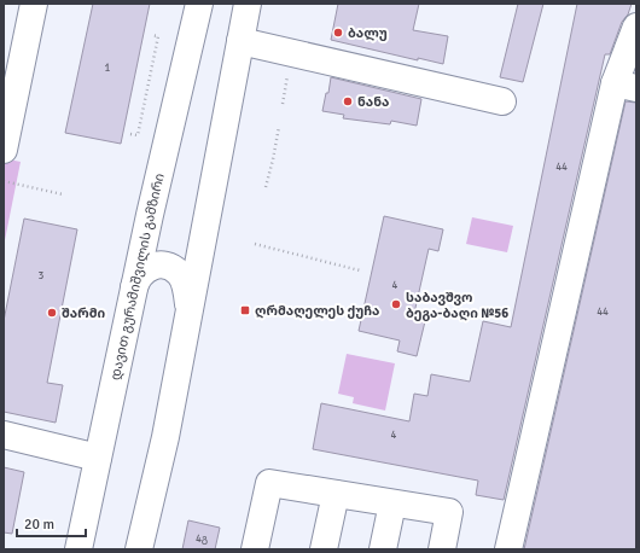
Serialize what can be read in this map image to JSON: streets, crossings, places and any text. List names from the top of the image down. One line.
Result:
{"streets":{"main road":["დავით გურამიშვილის გამზირი"]},"places":{"other":["ბალუ","ნანა","საბავშვო ბეგა-ბაღი №56","შარმი"],"transit":["ღრმაღელეს ქუჩა"]},"house_numbers":["1","44","3","4","44","4","4გ"],"scale_bar":"20 m"}
